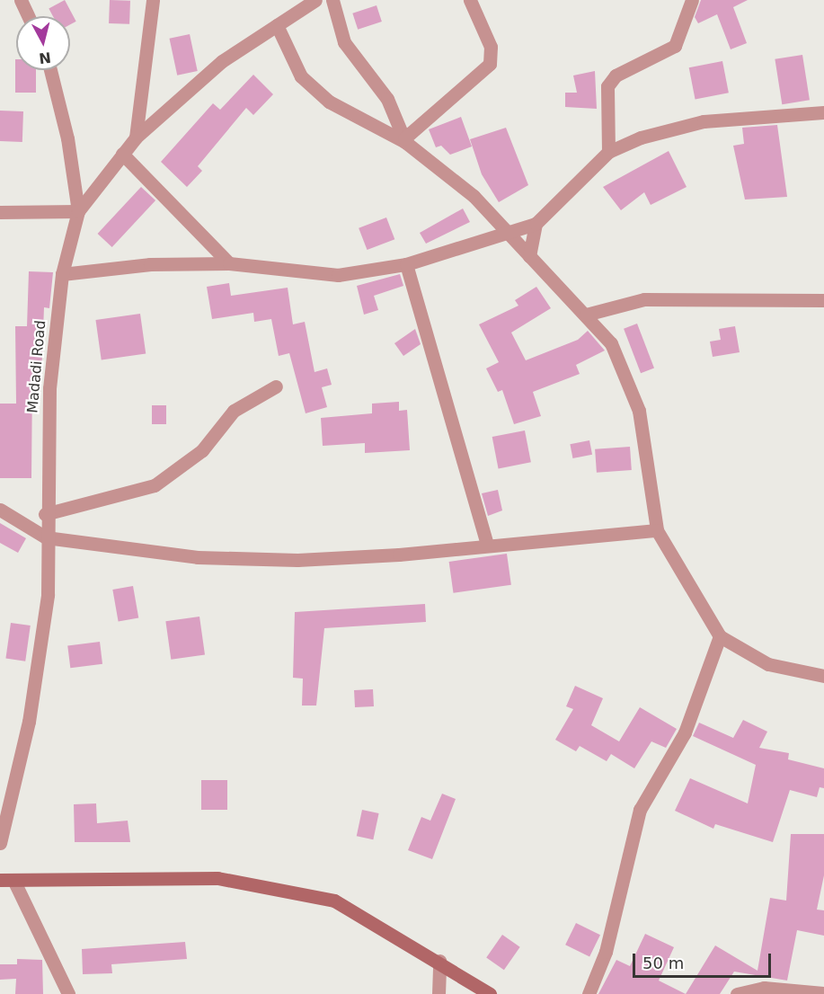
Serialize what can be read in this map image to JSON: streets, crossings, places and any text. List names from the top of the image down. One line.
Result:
{"streets":{"street":["Madadi Road"]},"scale_bar":"50 m","north":"bottom"}
